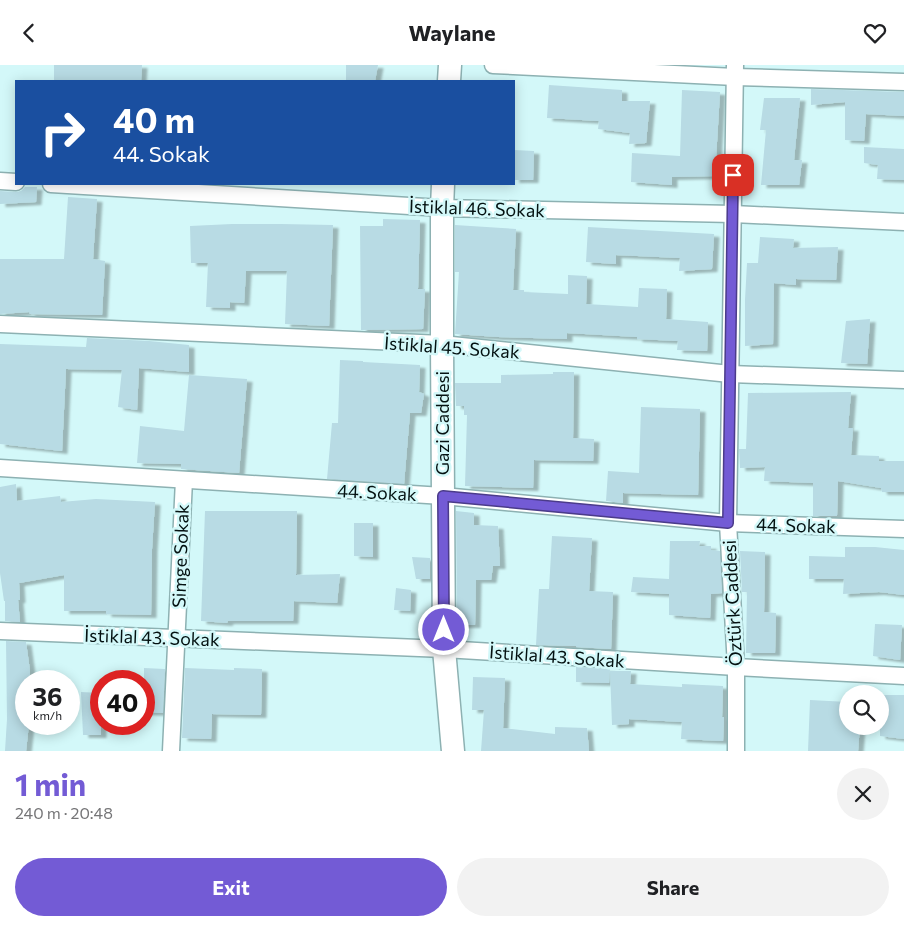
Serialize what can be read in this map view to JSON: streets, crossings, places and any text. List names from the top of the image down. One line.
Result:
{"streets":{"street":["İstiklal 46. Sokak","İstiklal 45. Sokak","Gazi Caddesi","44. Sokak","Simge Sokak","Öztürk Caddesi","İstiklal 43. Sokak"]},"crossings":[["İstiklal 46. Sokak","Gazi Caddesi"],["İstiklal 46. Sokak","Öztürk Caddesi"],["İstiklal 45. Sokak","Gazi Caddesi"],["İstiklal 45. Sokak","Öztürk Caddesi"],["Gazi Caddesi","44. Sokak"],["Gazi Caddesi","İstiklal 43. Sokak"],["44. Sokak","Simge Sokak"],["44. Sokak","Öztürk Caddesi"],["Simge Sokak","İstiklal 43. Sokak"],["Öztürk Caddesi","İstiklal 43. Sokak"]],"page":{"header":"Waylane","turn":["40 m","44. Sokak"],"speed":"36 km/h","limit":"40","heading":["1 min","240 m · 20:48"],"buttons":["Exit","Share"]}}
